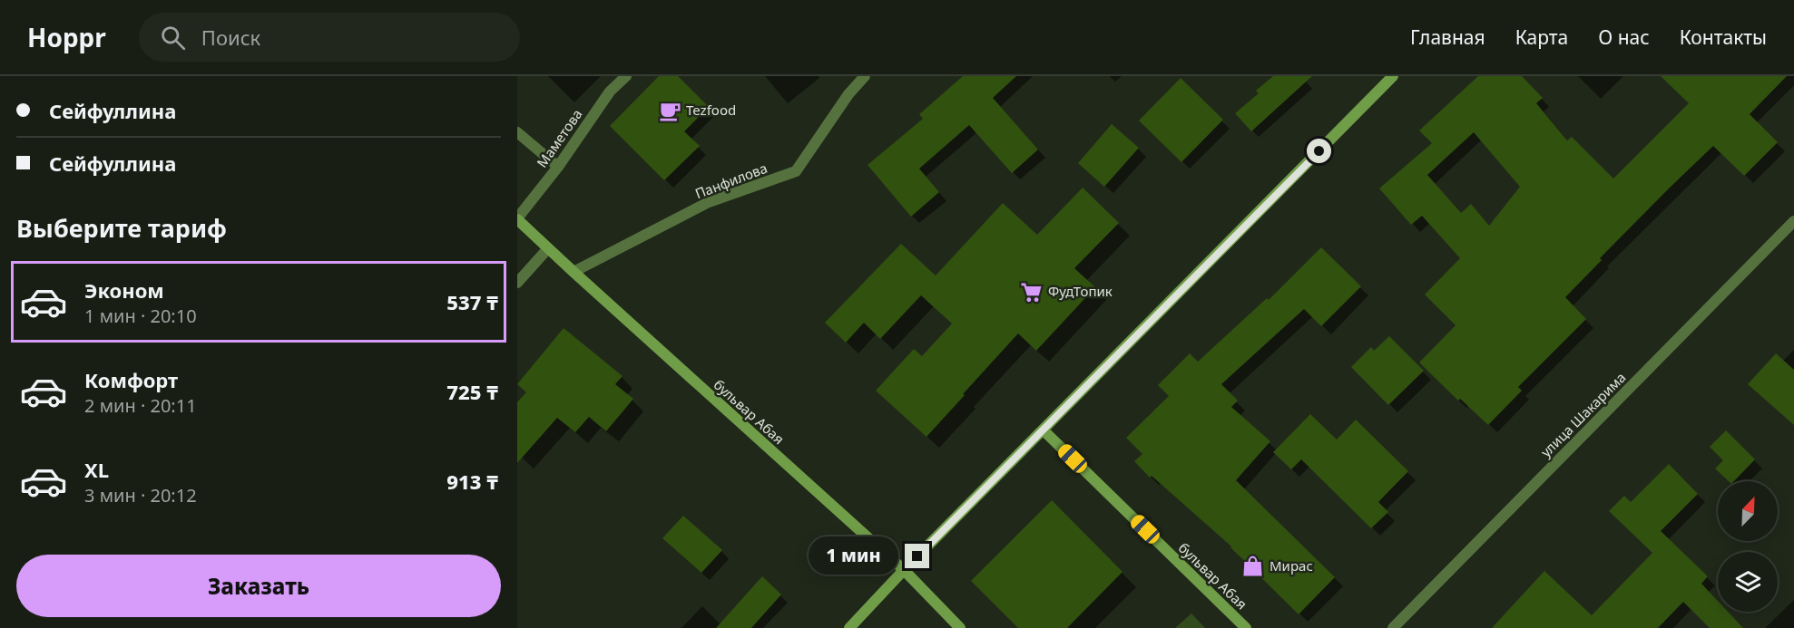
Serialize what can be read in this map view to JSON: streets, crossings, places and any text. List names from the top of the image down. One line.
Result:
{"streets":{"main road":["бульвар Абая"],"street":["Маметова","Панфилова","улица Шакарима"]},"crossings":[["Маметова","бульвар Абая"],["Панфилова","бульвар Абая"]],"places":{"cafe":["Tezfood"],"supermarket":["ФудТопик"],"shop":["Мирас"]},"north":"top right","page":{"header":"Hoppr","search":"Поиск","nav":["Главная","Карта","О нас","Контакты"],"banner":["Сейфуллина","Сейфуллина"],"heading":"Выберите тариф","list":[{"name":"Эконом","note":"1 мин · 20:10","value":"537 ₸"},{"name":"Комфорт","note":"2 мин · 20:11","value":"725 ₸"},{"name":"XL","note":"3 мин · 20:12","value":"913 ₸"}],"bubble":"1 мин","buttons":"Заказать"}}
